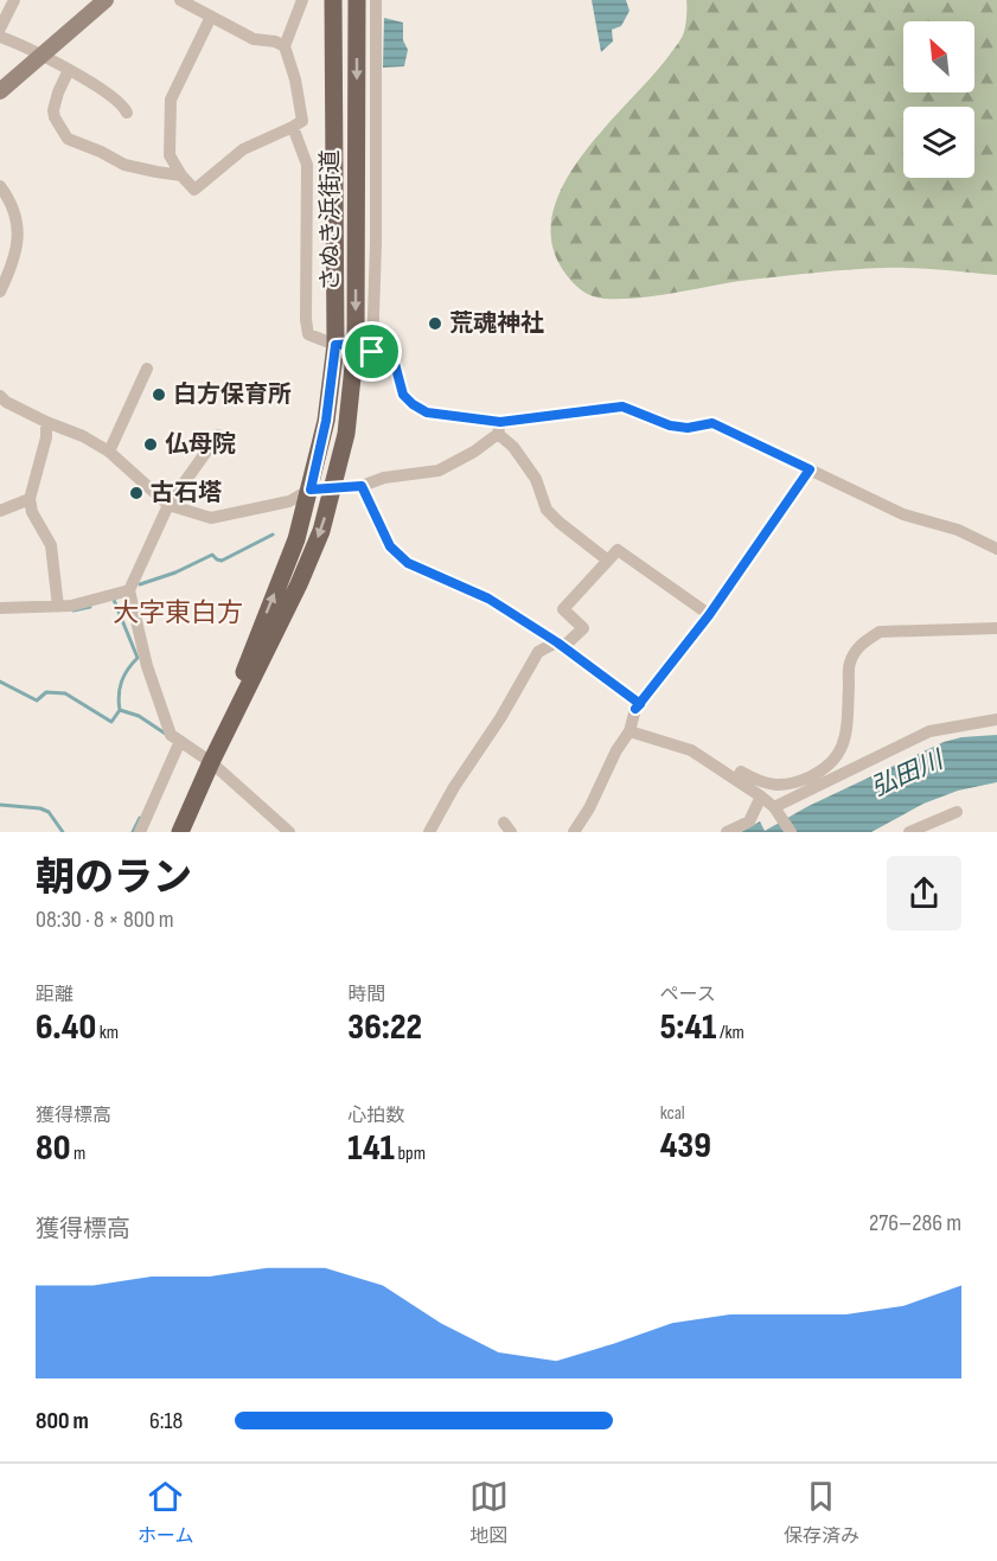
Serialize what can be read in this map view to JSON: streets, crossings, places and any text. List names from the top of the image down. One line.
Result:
{"streets":{"main road":["さぬき浜街道"]},"districts":["大字東白方"],"water":["弘田川"],"places":["荒魂神社","白方保育所","仏母院","古石塔"],"north":"top left","page":{"heading":["朝のラン","08:30 · 8 × 800 m"],"stats":[["距離","6.40 km"],["時間","36:22"],["ペース","5:41 /km"],["獲得標高","80 m"],["心拍数","141 bpm"],["kcal","439"]],"chart":["獲得標高","276–286 m"],"list":[{"name":"800 m","note":"6:18"}],"tabs":["ホーム","地図","保存済み"]}}
